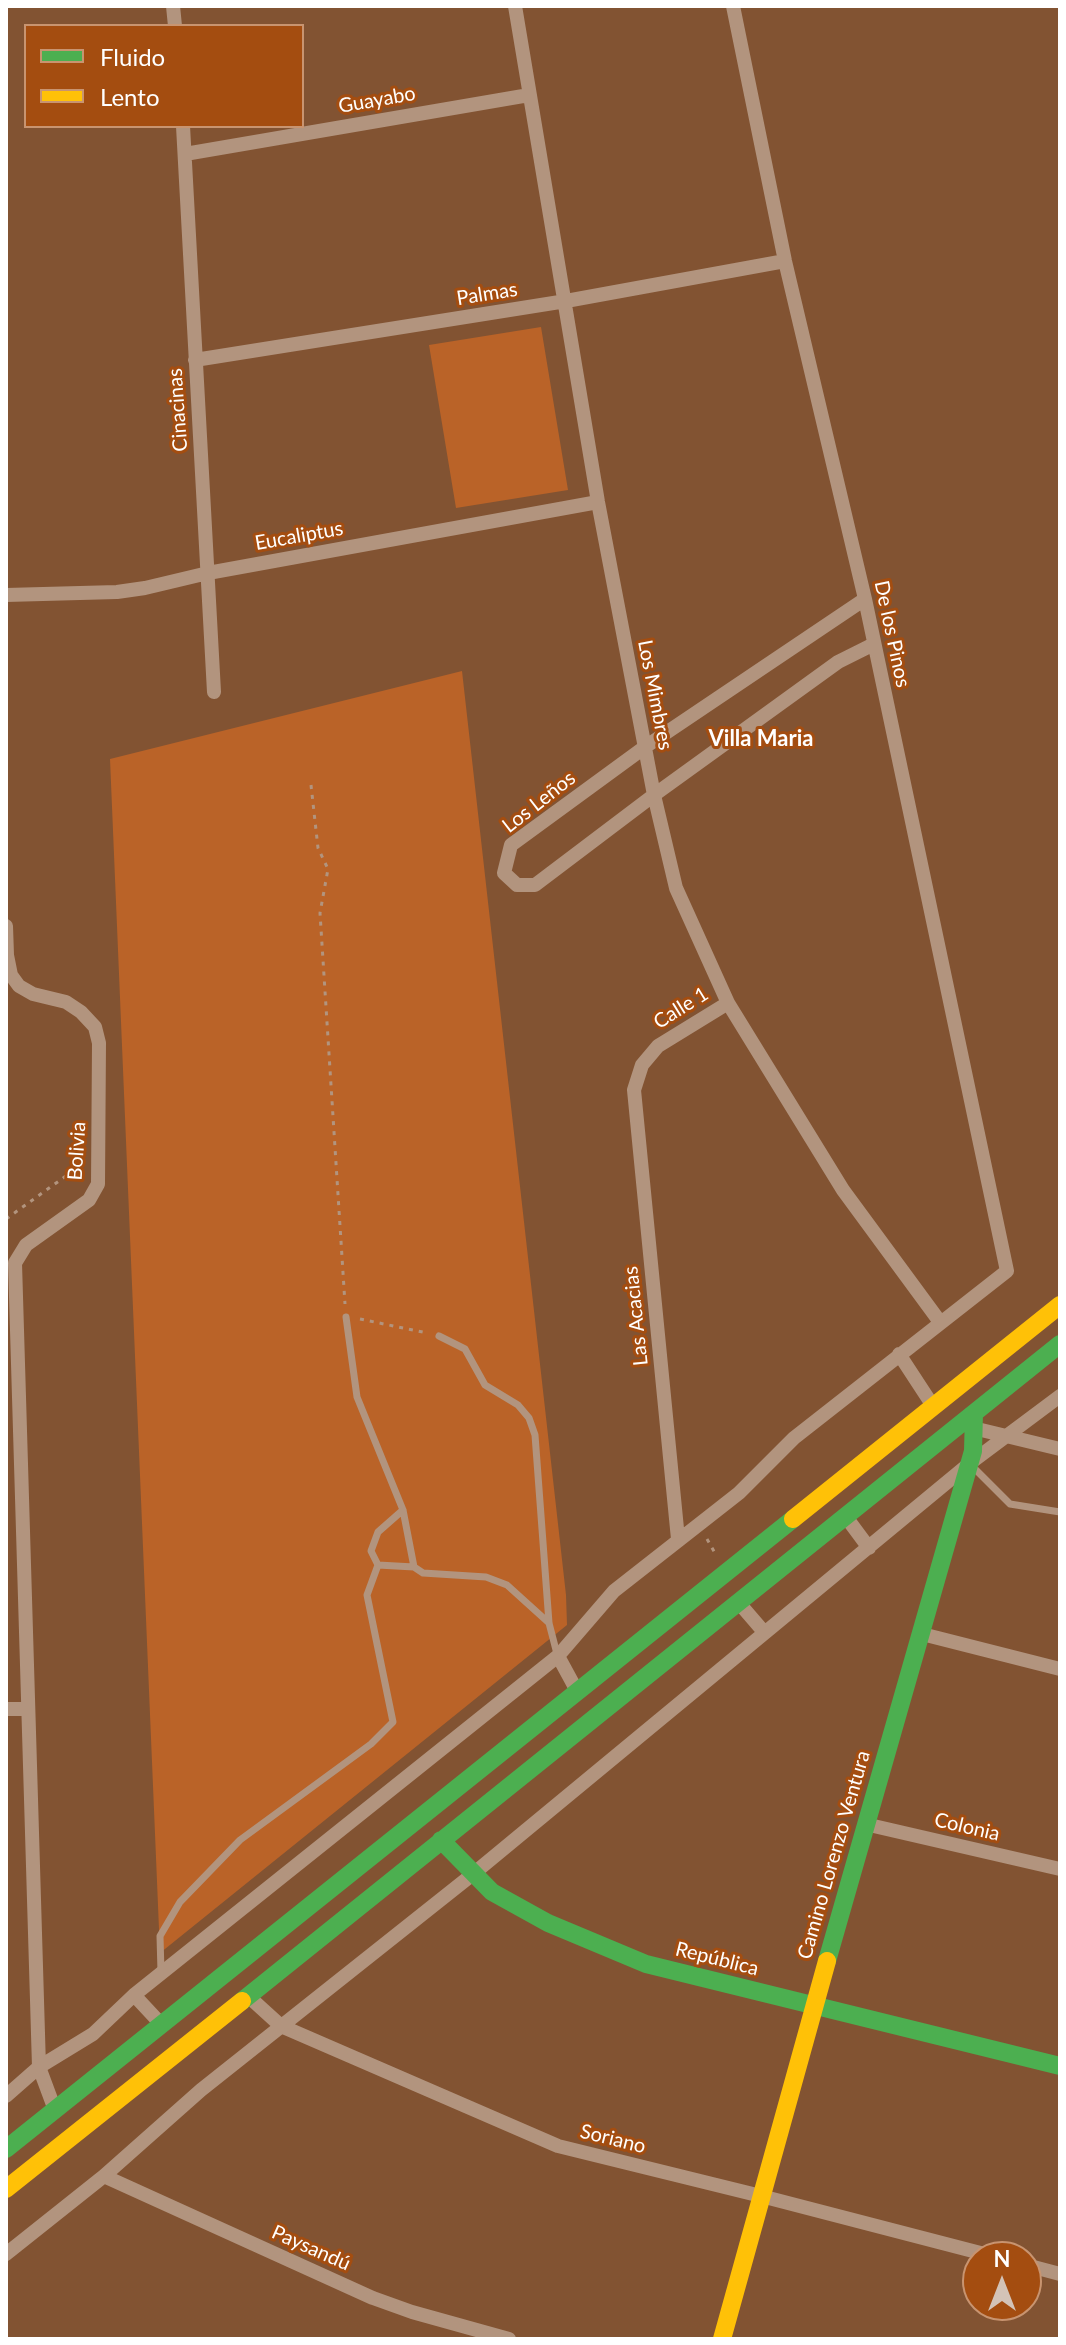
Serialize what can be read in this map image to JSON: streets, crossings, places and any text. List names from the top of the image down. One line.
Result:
{"streets":{"main road":["Camino Lorenzo Ventura","República"],"street":["Guayabo","Palmas","Cinacinas","Eucaliptus","De los Pinos","Los Mimbres","Los Leños","Calle 1","Bolivia","Las Acacias","Colonia","Soriano","Paysandú"]},"crossings":[["Guayabo","Cinacinas"],["Guayabo","Los Mimbres"],["Palmas","Cinacinas"],["Palmas","De los Pinos"],["Palmas","Los Mimbres"],["Cinacinas","Eucaliptus"],["Eucaliptus","Los Mimbres"],["De los Pinos","Los Mimbres"],["De los Pinos","Los Leños"],["Los Mimbres","Los Leños"],["Los Mimbres","Calle 1"],["Calle 1","Las Acacias"],["Colonia","Camino Lorenzo Ventura"],["Camino Lorenzo Ventura","República"],["Camino Lorenzo Ventura","Soriano"]],"districts":["Villa Maria"],"legend":["Fluido","Lento"],"north":"top"}
